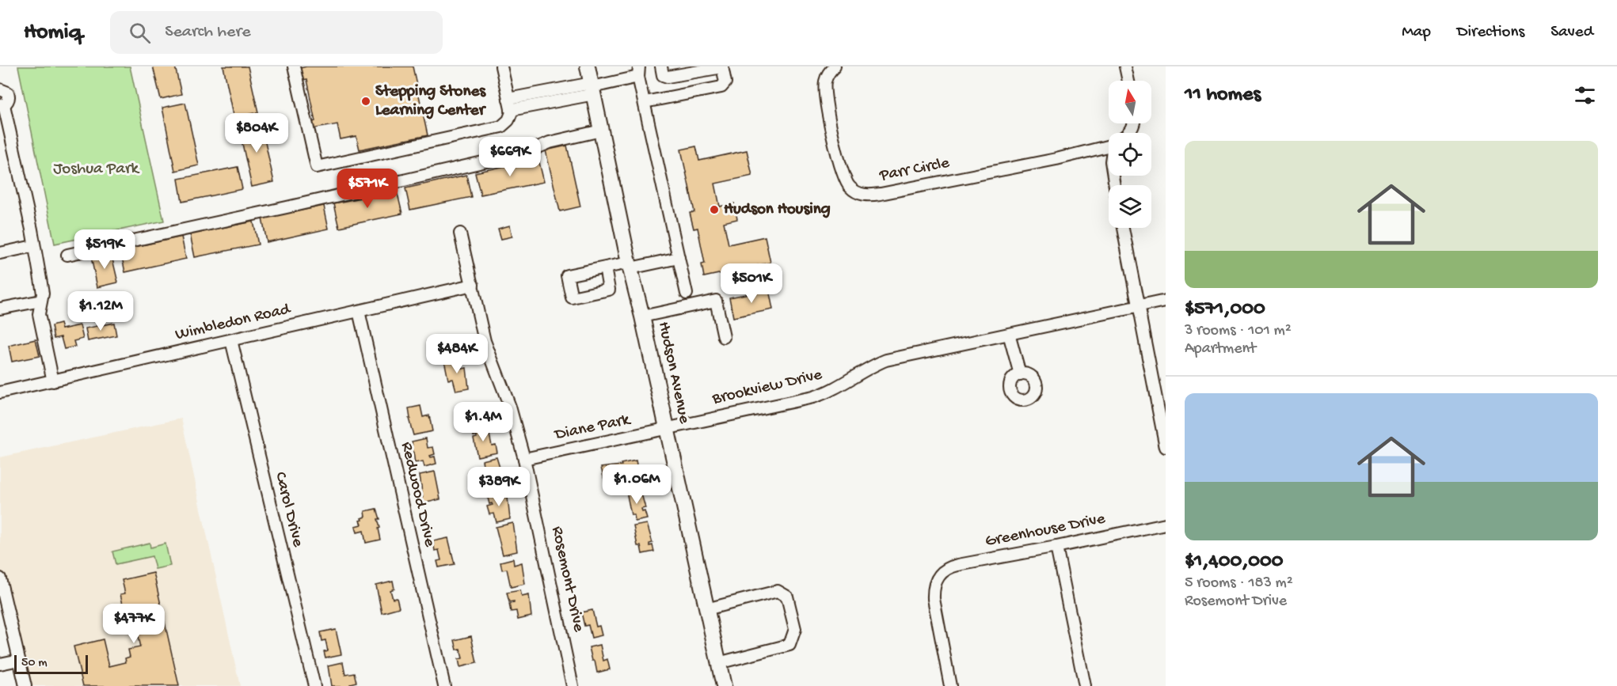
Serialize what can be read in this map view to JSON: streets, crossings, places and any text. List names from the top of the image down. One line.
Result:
{"streets":{"main road":["Hudson Avenue"],"street":["Parr Circle","Wimbledon Road","Brookview Drive","Diane Park","Redwood Drive","Carol Drive","Greenhouse Drive","Rosemont Drive"]},"crossings":[["Wimbledon Road","Redwood Drive"],["Wimbledon Road","Carol Drive"],["Wimbledon Road","Rosemont Drive"],["Hudson Avenue","Brookview Drive"],["Hudson Avenue","Diane Park"],["Brookview Drive","Diane Park"],["Diane Park","Rosemont Drive"]],"parks":["Joshua Park"],"places":["Stepping Stones Learning Center","Hudson Housing"],"scale_bar":"50 m","north":"top","page":{"header":"Homiq","search":"Search here","nav":["Map","Directions","Saved"],"heading":"11 homes","price":["$804K","$669K","$571K","$519K","$501K","$1.12M","$484K","$1.4M","$1.06M","$389K","$477K"],"list":[{"name":"$571,000","note":"3 rooms · 101 m² · Apartment"},{"name":"$1,400,000","note":"5 rooms · 183 m² · Rosemont Drive"}],"scale":"50 m"}}
